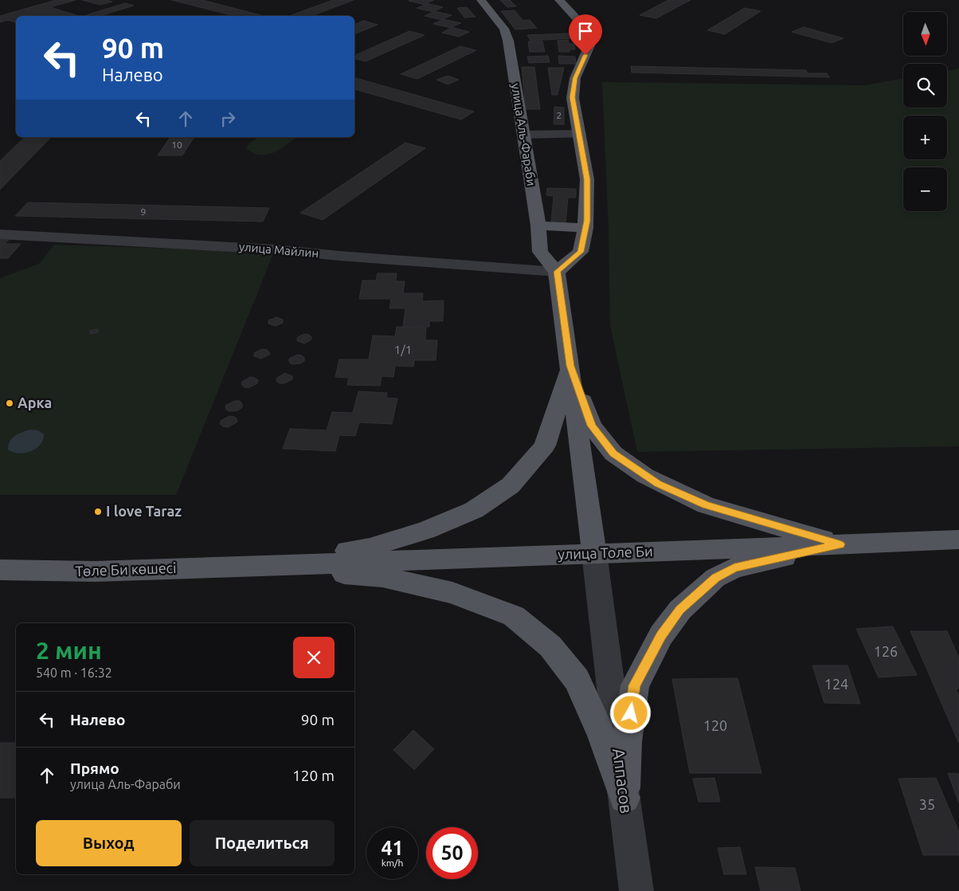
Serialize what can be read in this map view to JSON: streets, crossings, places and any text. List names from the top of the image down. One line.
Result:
{"streets":{"main road":["улица Аль-Фараби","улица Толе Би","Төле Би көшесі"],"street":["улица Майлин","Аппасов"]},"crossings":[["улица Аль-Фараби","улица Майлин"],["улица Толе Би","Төле Би көшесі"],["улица Толе Би","Аппасов"]],"places":["Арка","I love Taraz"],"house_numbers":["2","10","9","1/1","126","124","120","35"],"north":"bottom","page":{"map_buttons":["+","−"],"turn":["90 m","Налево"],"heading":["2 мин","540 m · 16:32"],"list":[{"name":"Налево","value":"90 m"},{"name":"Прямо","note":"улица Аль-Фараби","value":"120 m"}],"buttons":["Выход","Поделиться"],"speed":"41 km/h","limit":"50"}}
